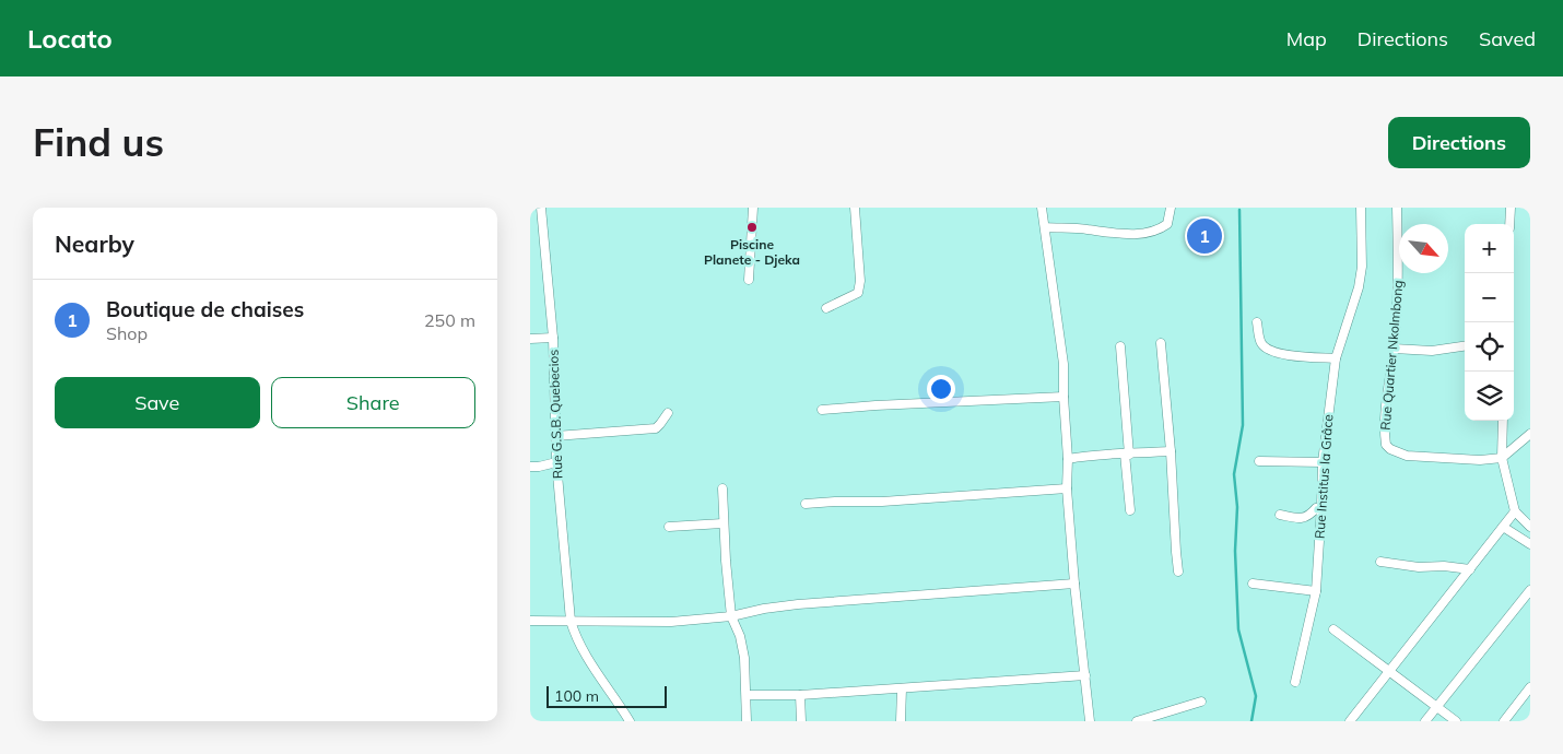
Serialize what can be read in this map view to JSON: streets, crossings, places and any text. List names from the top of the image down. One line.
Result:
{"streets":{"street":["Rue Quartier Nkolmbong","Rue G.S.B. Quebecios","Rue Institus la Grâce"]},"places":["Piscine Planete - Djeka"],"scale_bar":"100 m","north":"bottom right","page":{"header":"Locato","nav":["Map","Directions","Saved"],"buttons":["Directions",["Save","Share"]],"title":"Find us","heading":"Nearby","pins":"1","map_buttons":["+","−"],"list":[{"mark":"1","name":"Boutique de chaises","note":"Shop","value":"250 m"}],"scale":"100 m"}}
